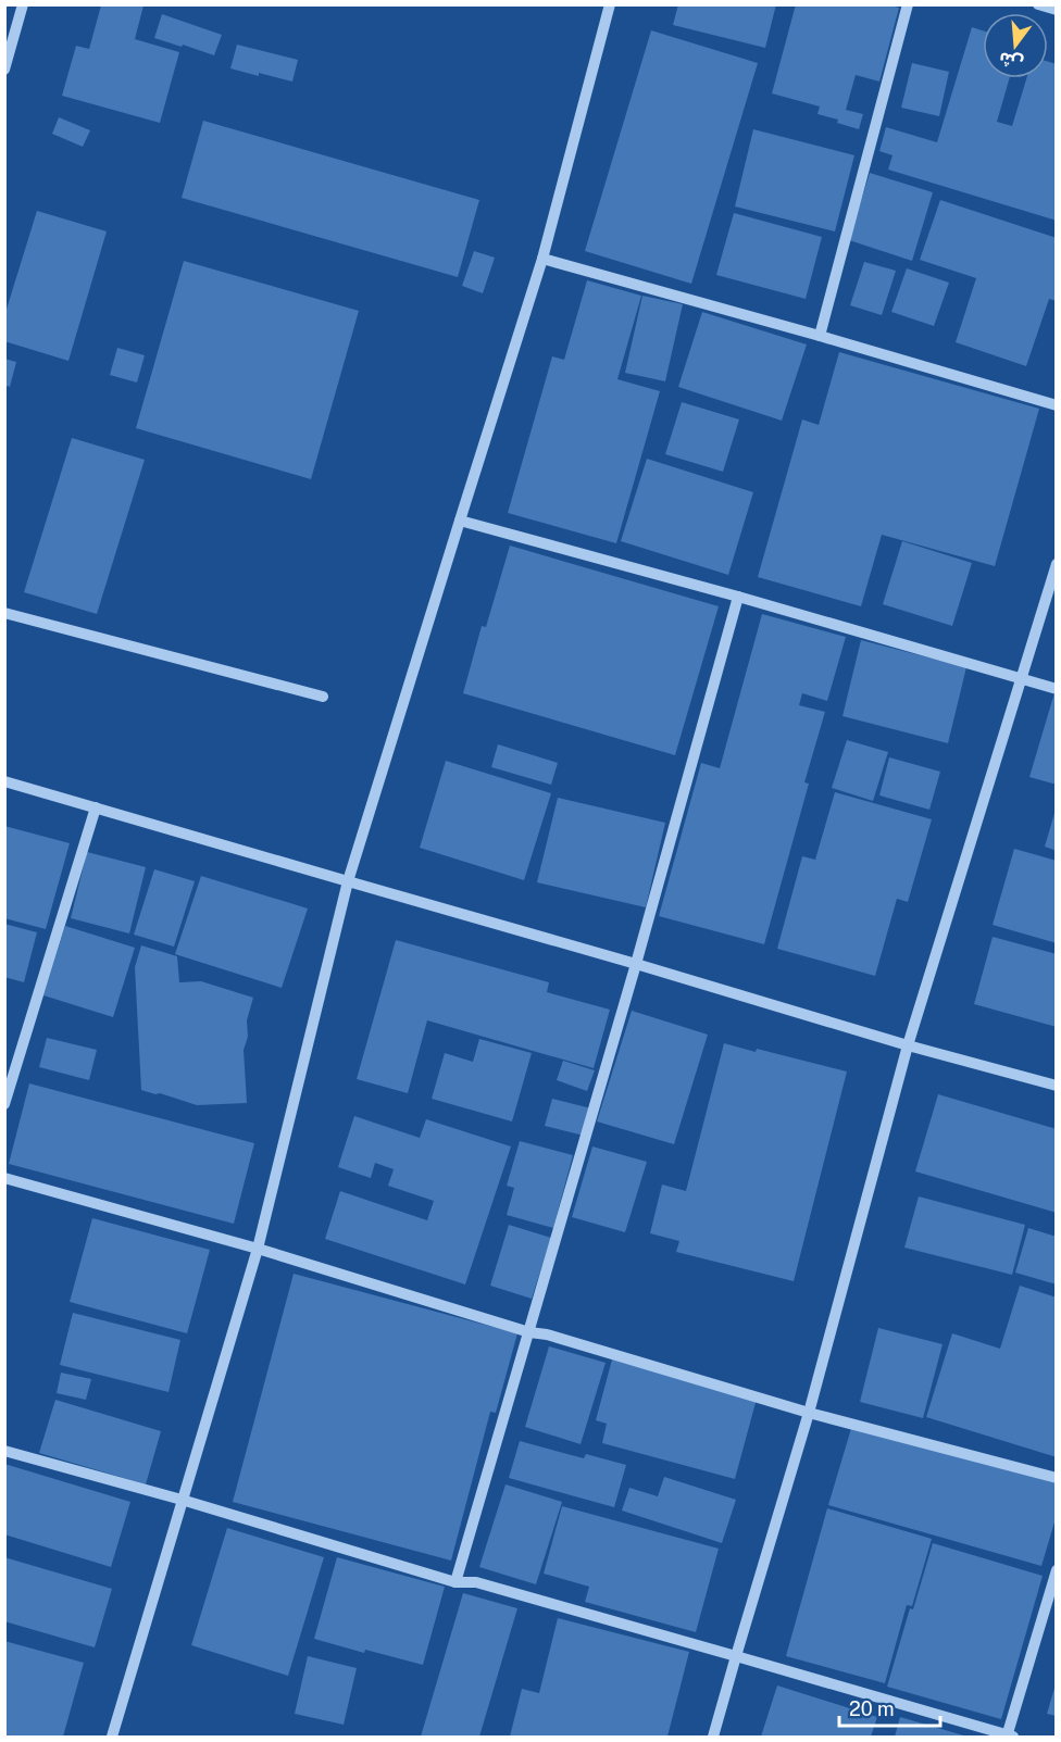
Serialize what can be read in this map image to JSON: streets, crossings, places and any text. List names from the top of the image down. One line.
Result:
{"scale_bar":"20 m","north":"bottom"}
